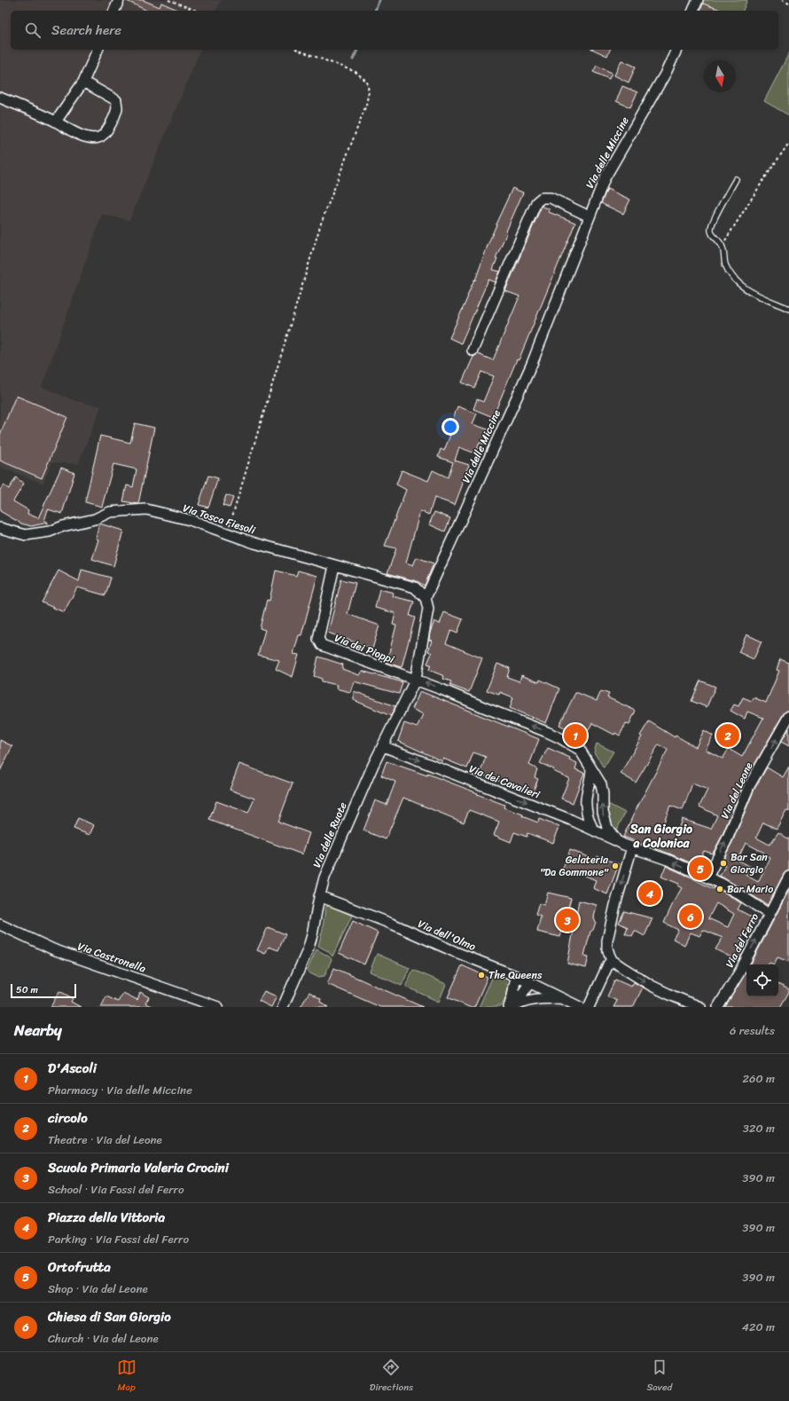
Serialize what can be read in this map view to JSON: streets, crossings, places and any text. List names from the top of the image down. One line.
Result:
{"streets":{"street":["Via delle Miccine","Via Tosca Fiesoli","Via dei Pioppi","Via dei Cavalieri","Via del Leone","Via delle Ruote","Via dell'Olmo","Via del Ferro","Via Castronella"]},"crossings":[["Via delle Miccine","Via Tosca Fiesoli"],["Via delle Miccine","Via dei Pioppi"],["Via delle Miccine","Via delle Ruote"],["Via Tosca Fiesoli","Via dei Pioppi"],["Via dei Pioppi","Via delle Ruote"],["Via dei Cavalieri","Via delle Ruote"],["Via del Leone","Via del Ferro"],["Via delle Ruote","Via dell'Olmo"]],"one_way":["Via del Leone"],"districts":["San Giorgio a Colonica"],"places":["Bar San Giorgio","Gelateria \"Da Gommone\"","Bar Mario","The Queens"],"scale_bar":"50 m","north":"bottom","page":{"search":"Search here","pins":["1","2","5","4","6","3"],"scale":"50 m","heading":["Nearby","6 results"],"list":[{"mark":"1","name":"D'Ascoli","note":"Pharmacy · Via delle Miccine","value":"260 m"},{"mark":"2","name":"circolo","note":"Theatre · Via del Leone","value":"320 m"},{"mark":"3","name":"Scuola Primaria Valeria Crocini","note":"School · Via Fossi del Ferro","value":"390 m"},{"mark":"4","name":"Piazza della Vittoria","note":"Parking · Via Fossi del Ferro","value":"390 m"},{"mark":"5","name":"Ortofrutta","note":"Shop · Via del Leone","value":"390 m"},{"mark":"6","name":"Chiesa di San Giorgio","note":"Church · Via del Leone","value":"420 m"}],"nav":["Map","Directions","Saved"]}}
